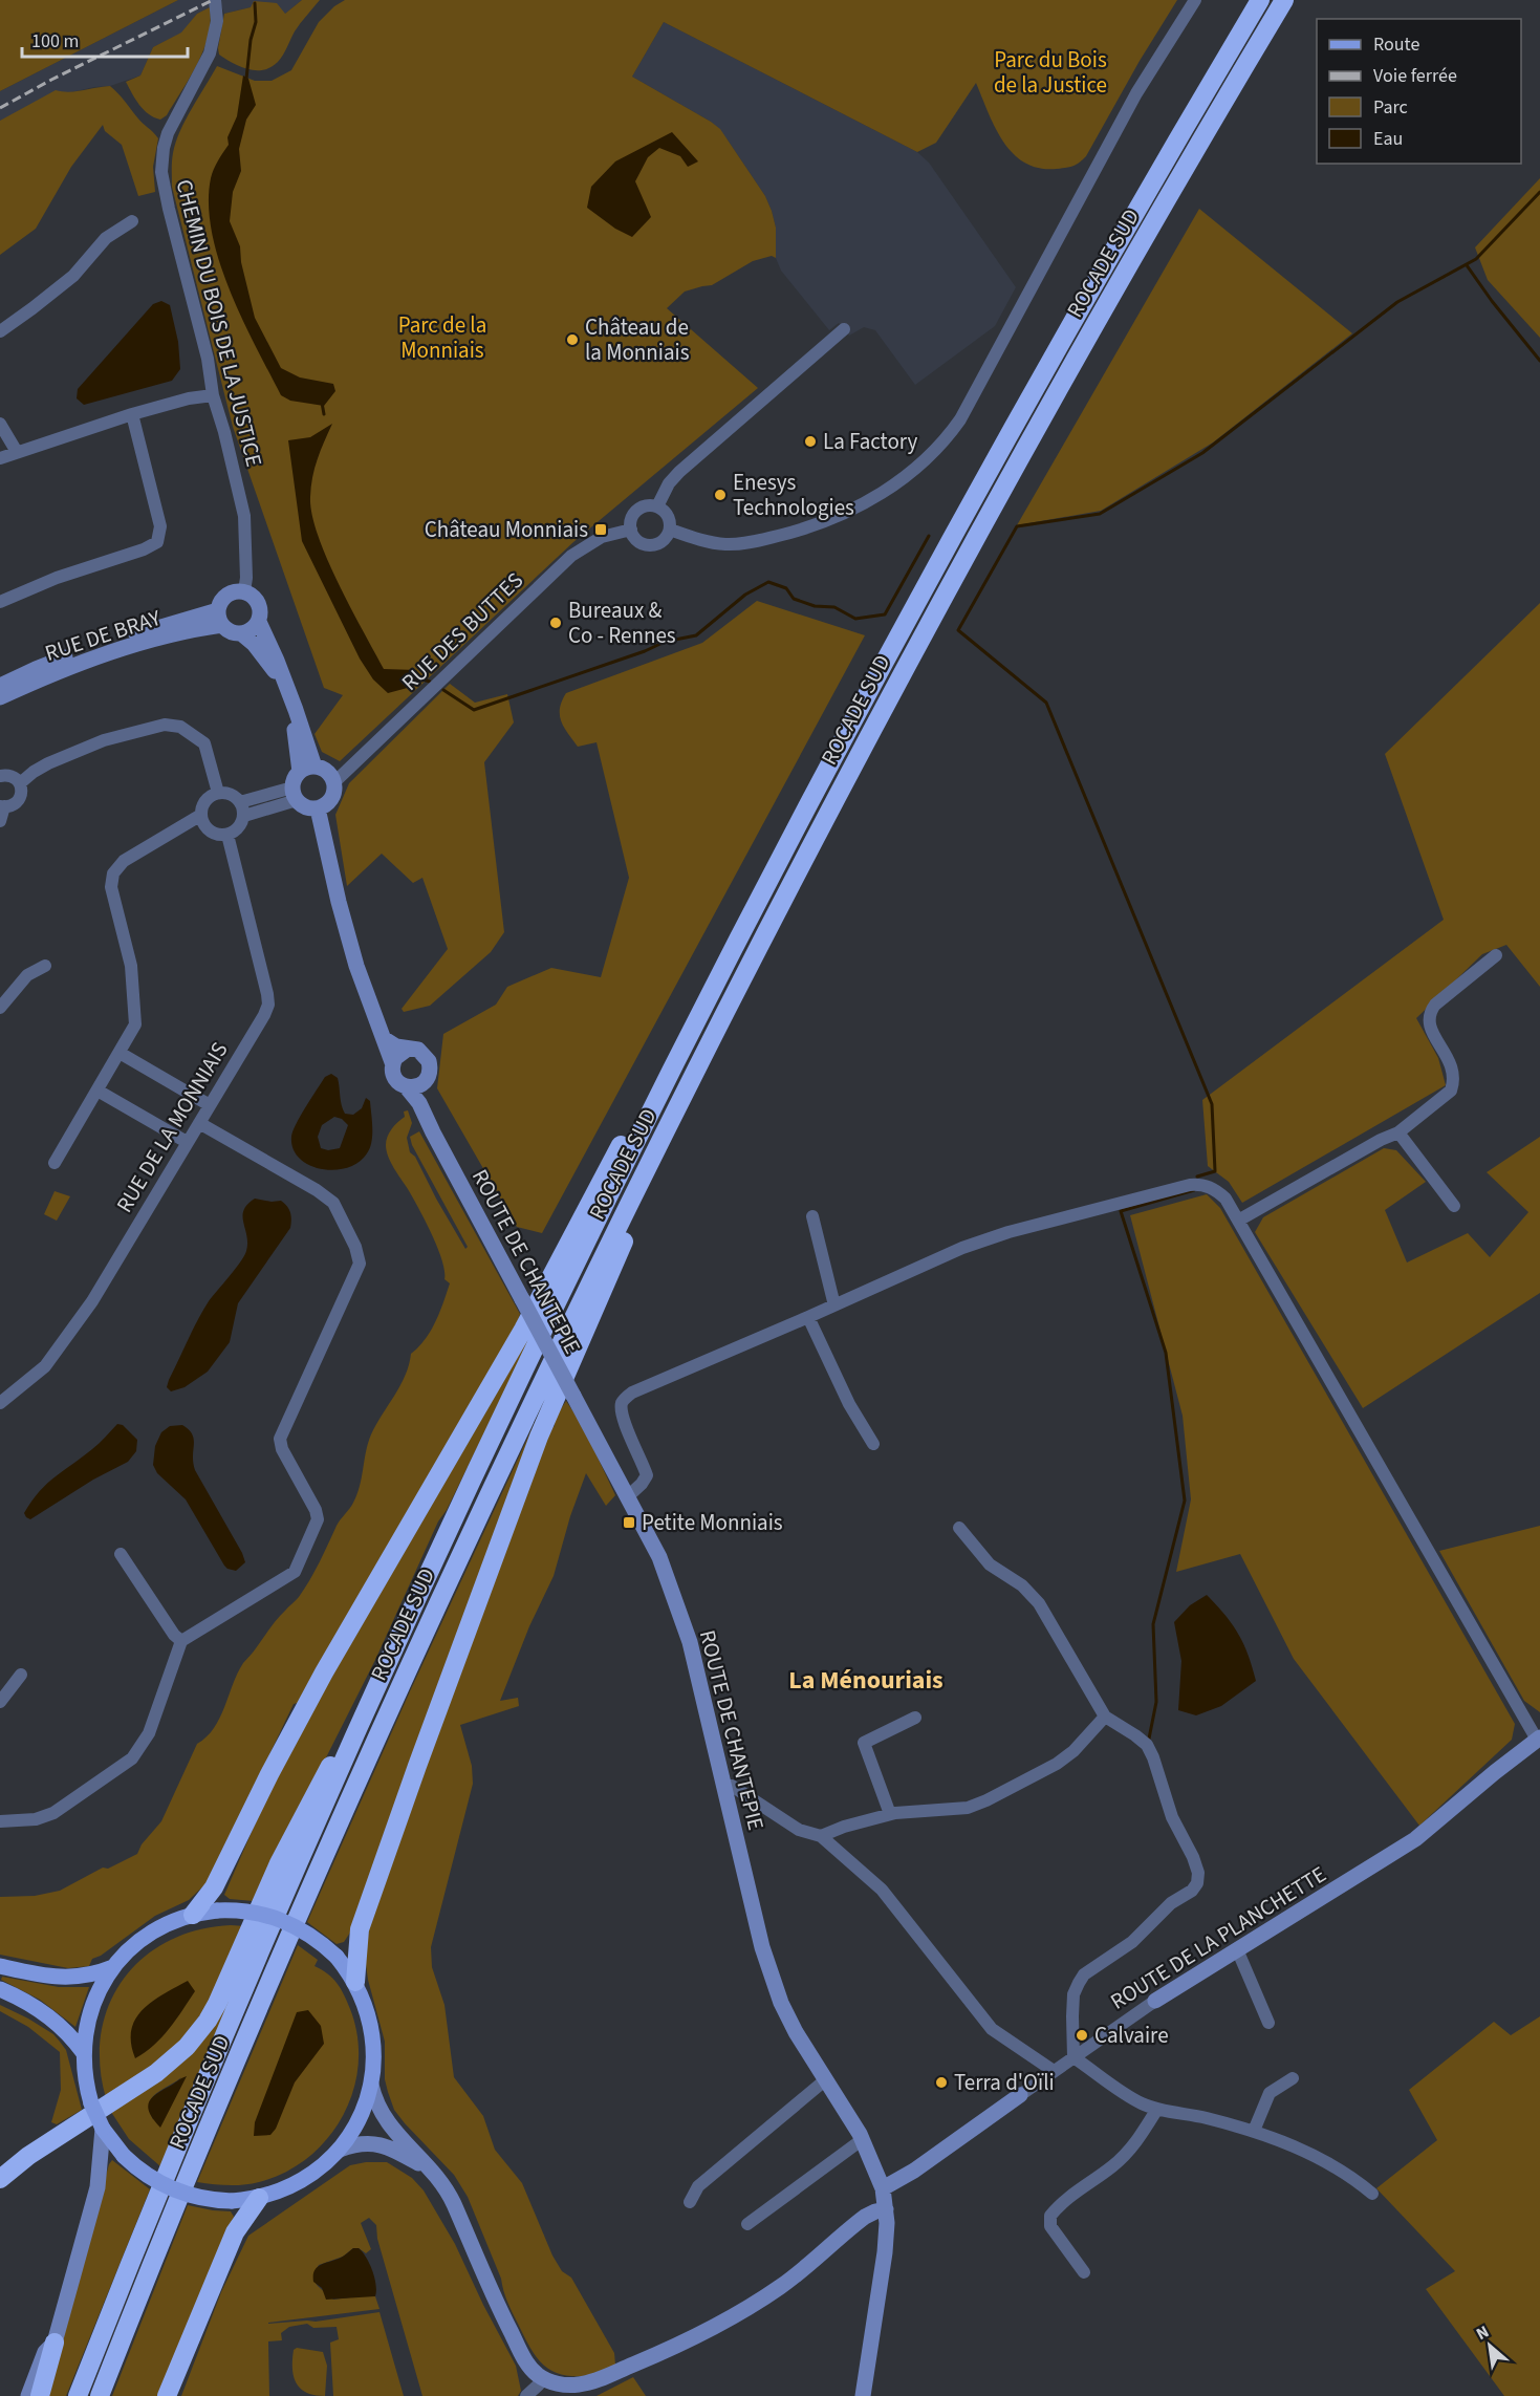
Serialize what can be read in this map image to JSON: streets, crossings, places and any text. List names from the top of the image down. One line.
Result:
{"streets":{"highway":["ROCADE SUD"],"street":["CHEMIN DU BOIS DE LA JUSTICE","RUE DES BUTTES","RUE DE BRAY","RUE DE LA MONNIAIS","ROUTE DE CHANTEPIE","ROUTE DE LA PLANCHETTE"]},"crossings":[["CHEMIN DU BOIS DE LA JUSTICE","RUE DE BRAY"],["ROUTE DE CHANTEPIE","ROUTE DE LA PLANCHETTE"]],"districts":["La Ménouriais"],"parks":["Parc du Bois de la Justice","Parc de la Monniais"],"places":{"other":["Château de la Monniais","La Factory","Enesys Technologies","Bureaux & Co - Rennes","Calvaire","Terra d'Oïli"],"transit":["Château Monniais","Petite Monniais"]},"legend":["Route","Voie ferrée","Parc","Eau"],"scale_bar":"100 m","north":"top left"}
